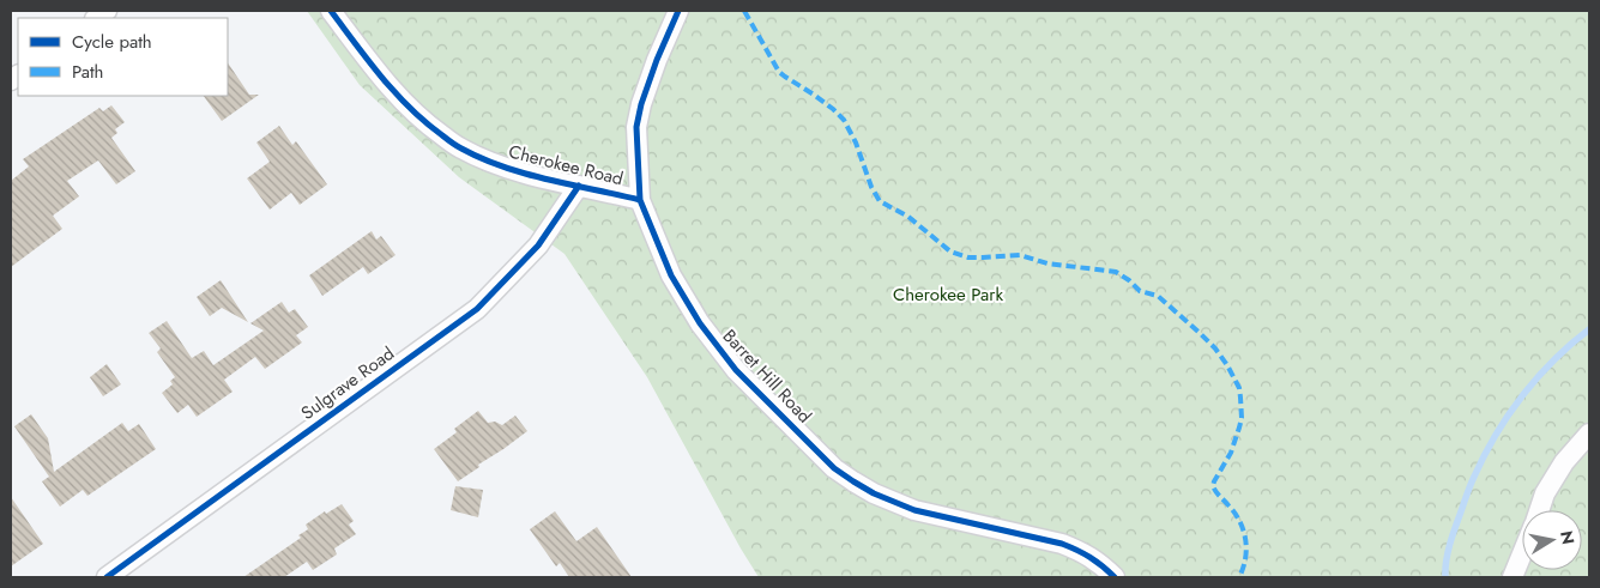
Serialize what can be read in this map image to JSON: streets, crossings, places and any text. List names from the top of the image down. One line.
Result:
{"streets":{"street":["Cherokee Road","Barret Hill Road","Sulgrave Road"]},"crossings":[["Cherokee Road","Barret Hill Road"],["Cherokee Road","Sulgrave Road"]],"parks":["Cherokee Park"],"legend":["Cycle path","Path"],"north":"right"}
